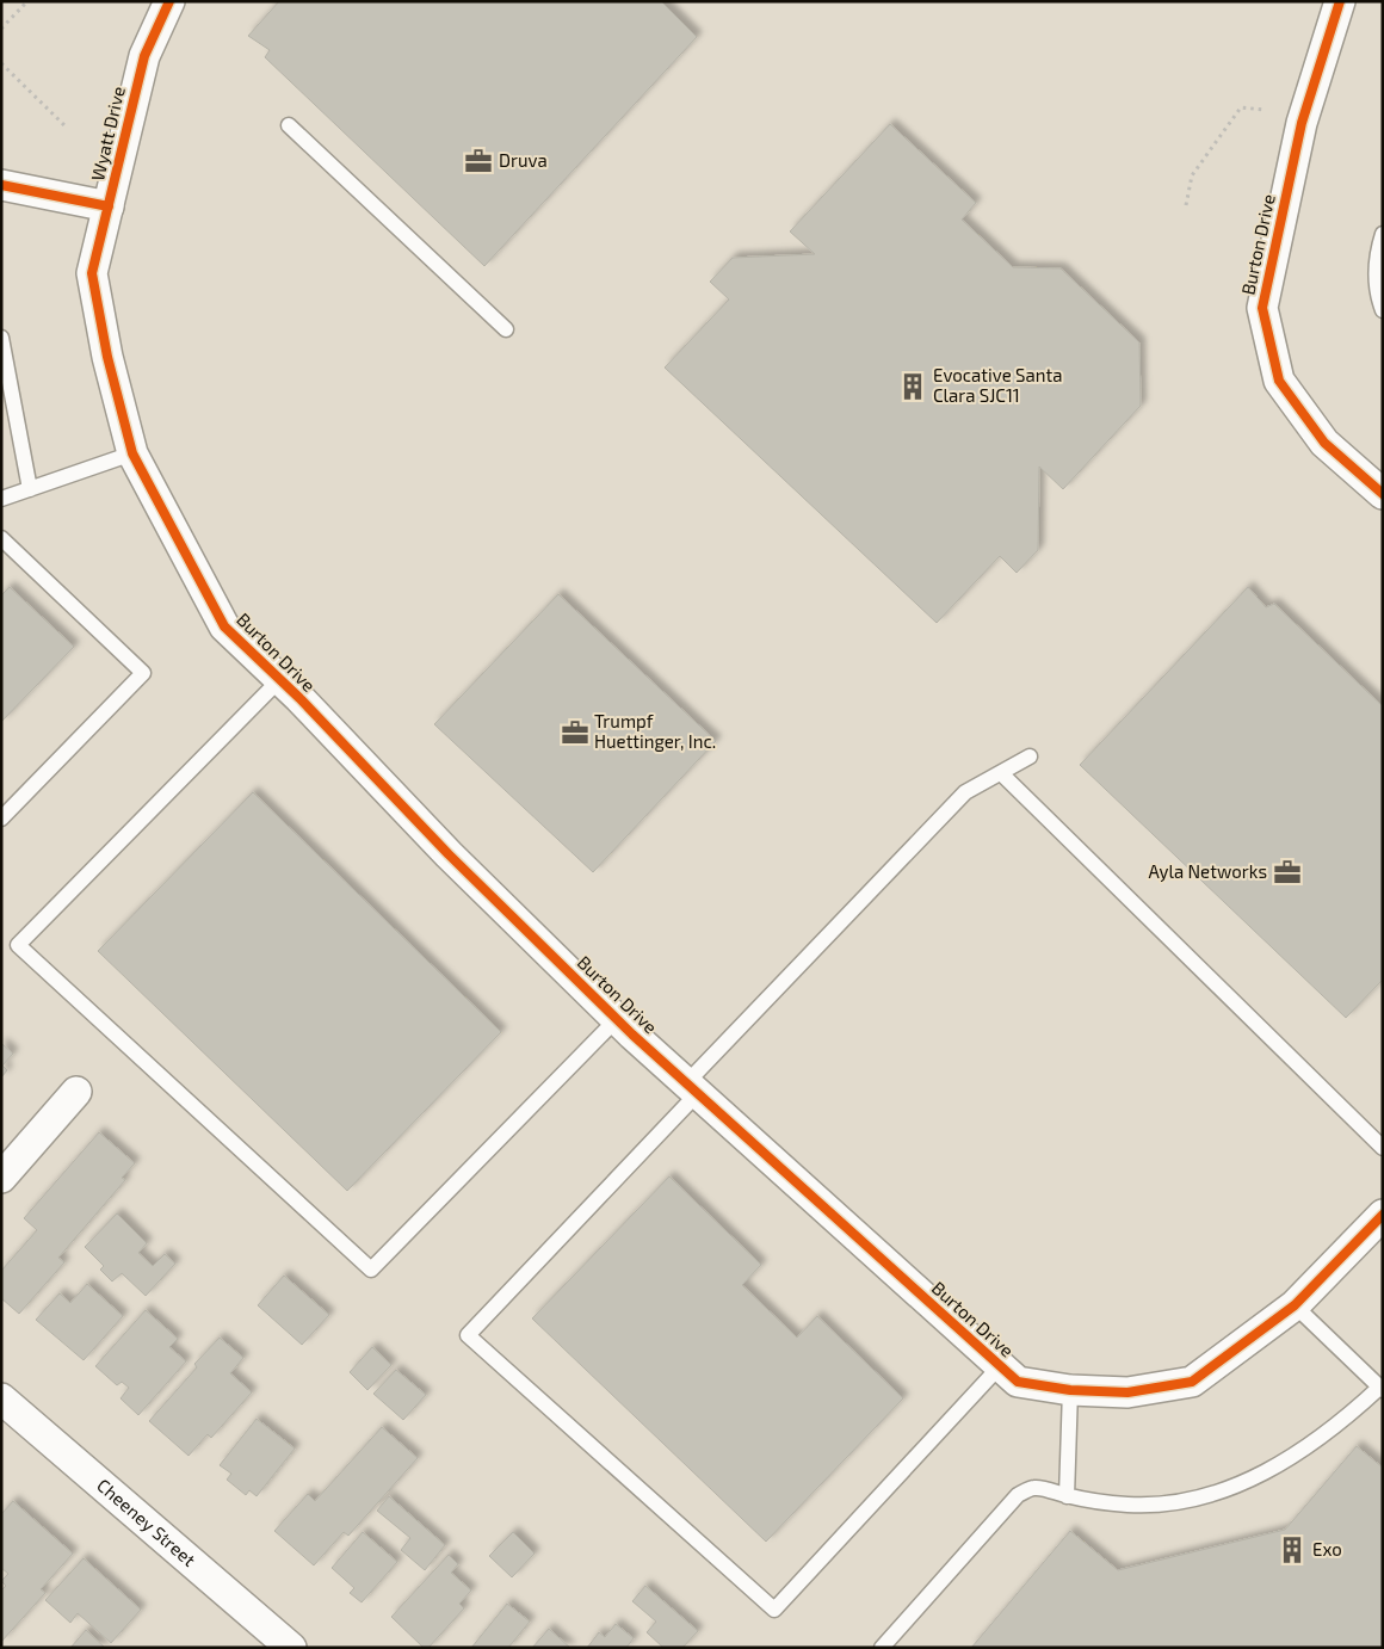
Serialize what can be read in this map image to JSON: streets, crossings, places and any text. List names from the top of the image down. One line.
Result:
{"streets":{"street":["Wyatt Drive","Burton Drive","Cheeney Street"]},"crossings":[["Wyatt Drive","Burton Drive"]],"places":{"office":["Druva","Trumpf Huettinger, Inc.","Ayla Networks"],"building":["Evocative Santa Clara SJC11","Exo"]}}
